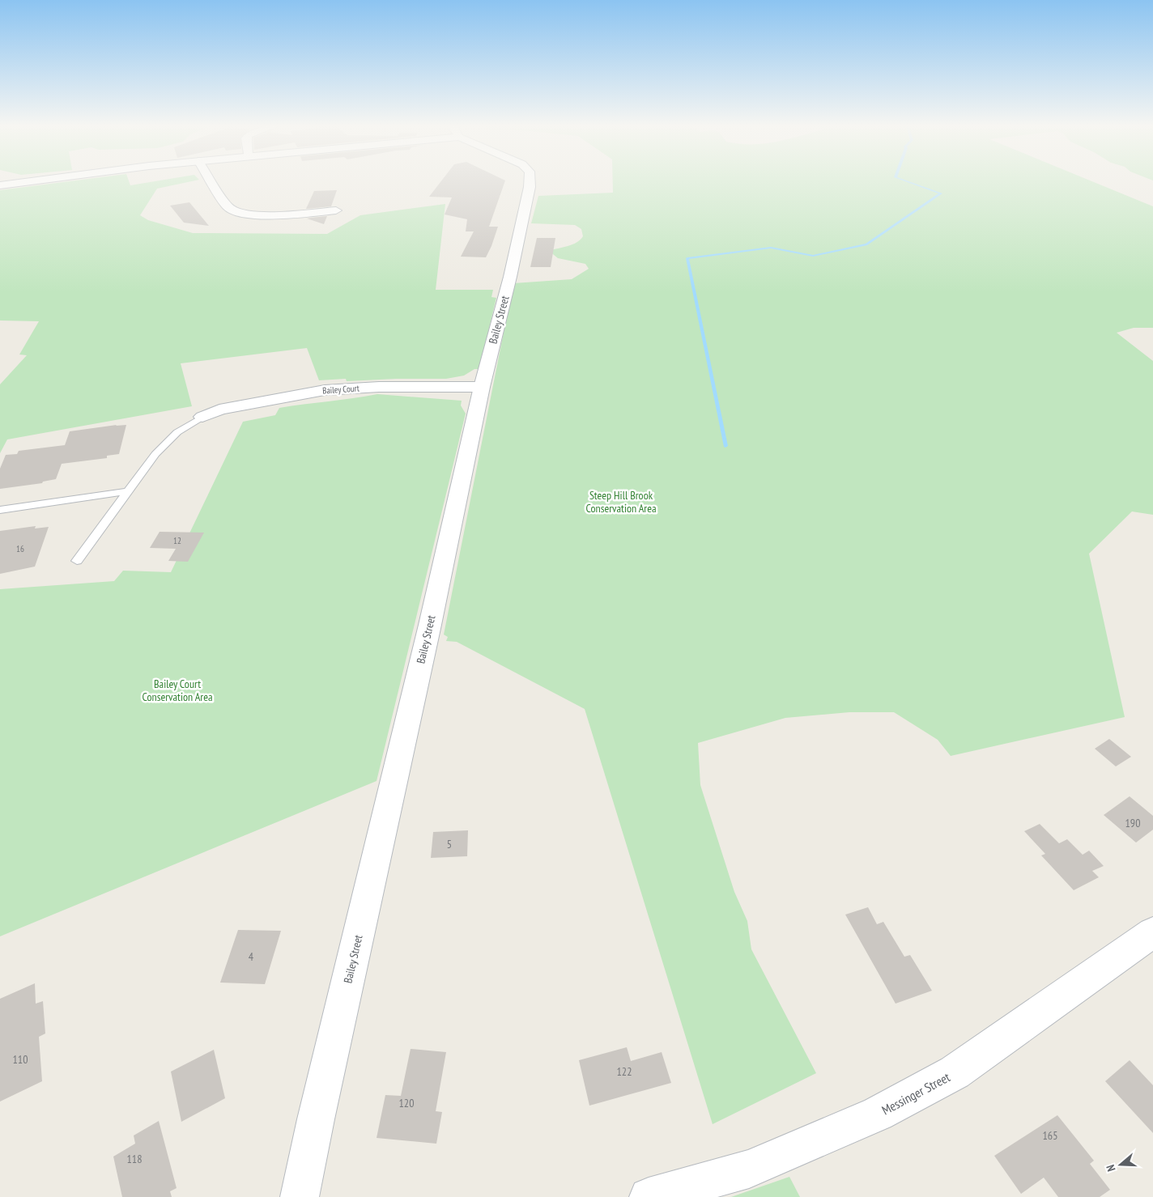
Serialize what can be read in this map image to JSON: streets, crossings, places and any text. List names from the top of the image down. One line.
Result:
{"streets":{"street":["Bailey Street","Bailey Court","Messinger Street"]},"crossings":[["Bailey Street","Bailey Court"]],"parks":["Steep Hill Brook Conservation Area","Bailey Court Conservation Area"],"house_numbers":["12","16","190","5","4","110","122","120","165","118"],"north":"left"}
